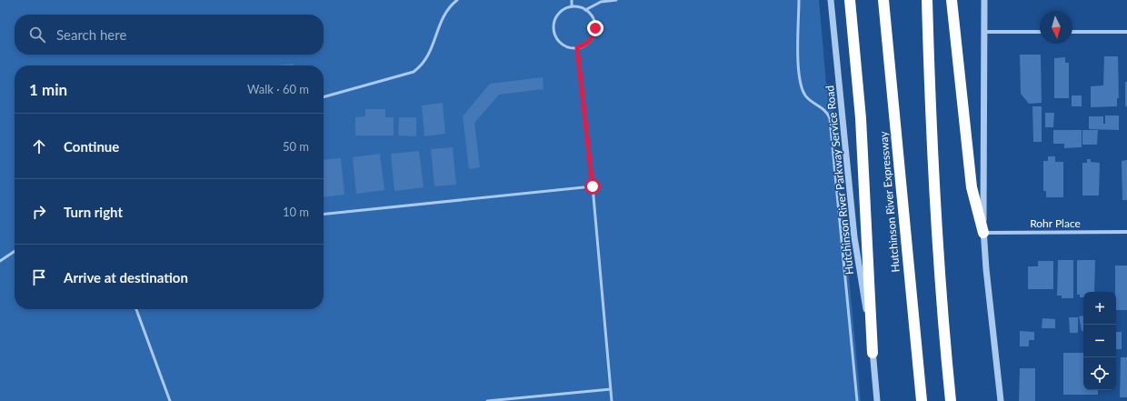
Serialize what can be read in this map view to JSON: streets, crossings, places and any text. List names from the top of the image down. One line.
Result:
{"streets":{"highway":["Hutchinson River Expressway"],"street":["Hutchinson River Parkway Service Road","Rohr Place"]},"north":"bottom","page":{"search":"Search here","heading":["1 min","Walk · 60 m"],"list":[["Continue","50 m"],["Turn right","10 m"],"Arrive at destination"],"map_buttons":["+","−"]}}
